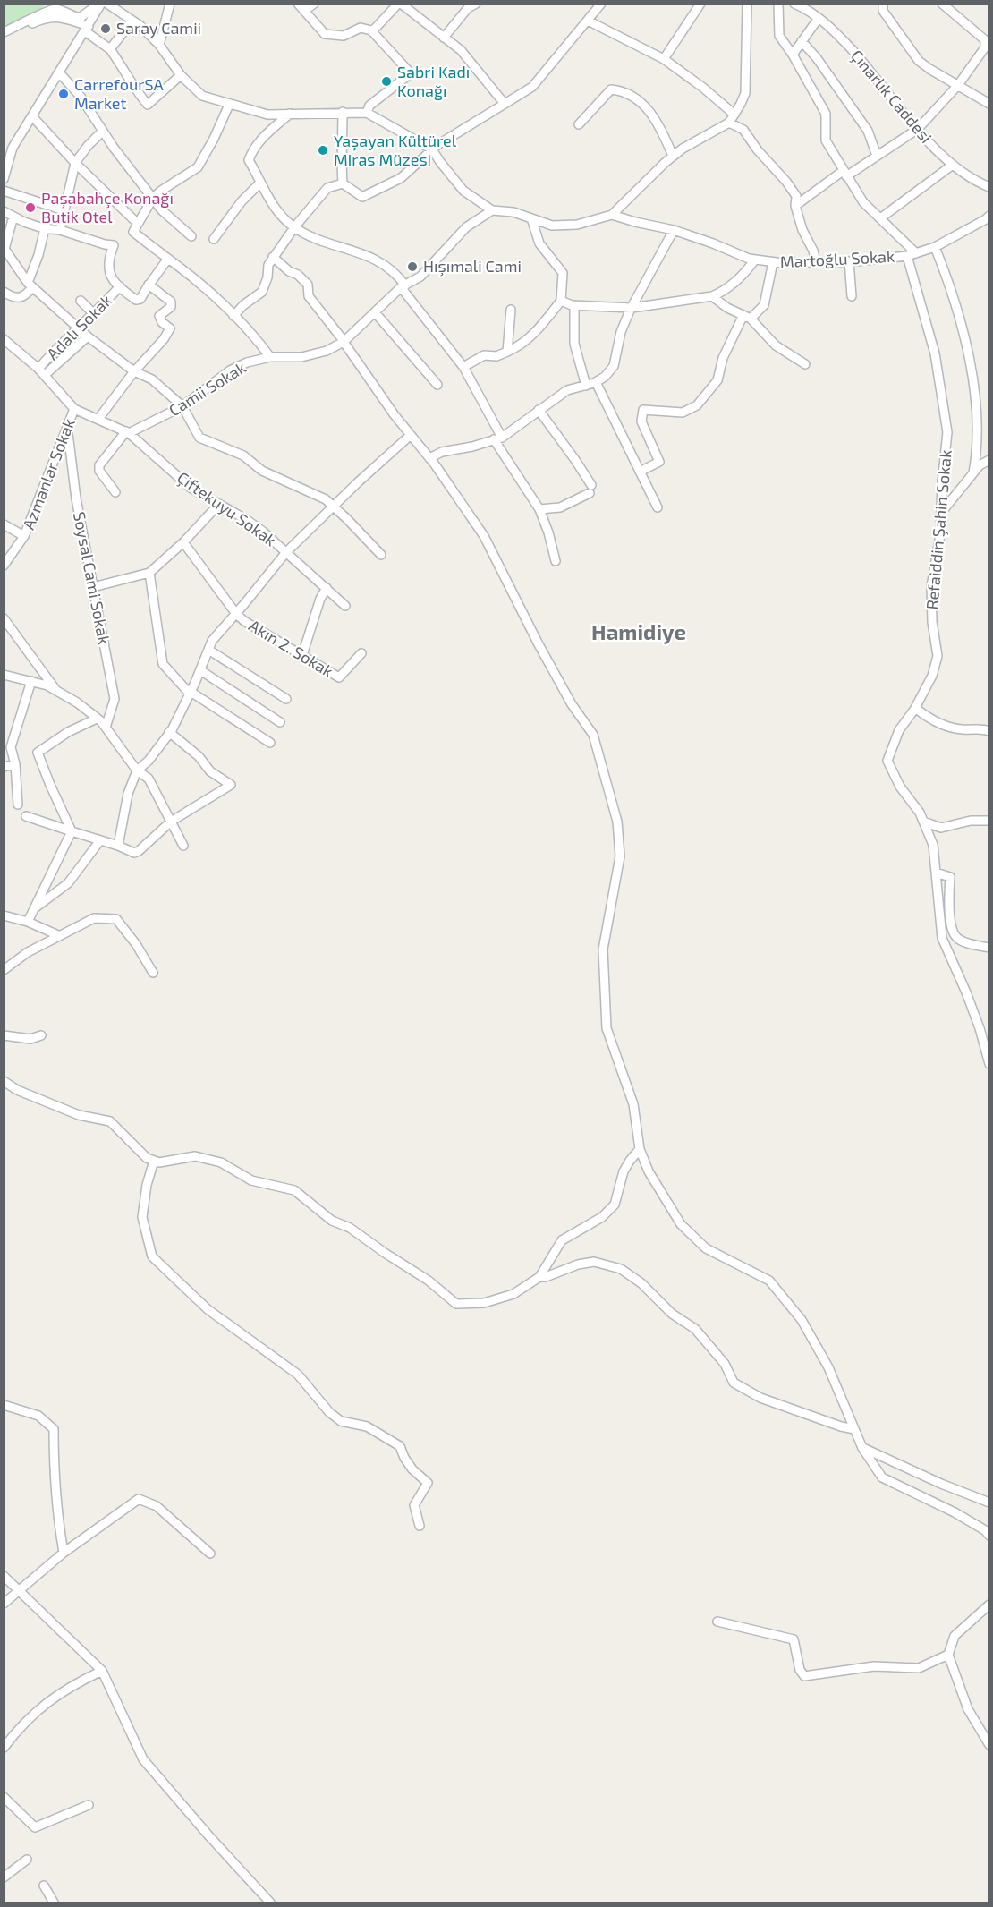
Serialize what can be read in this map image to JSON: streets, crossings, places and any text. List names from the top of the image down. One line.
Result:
{"streets":{"street":["Çınarlık Caddesi","Martoğlu Sokak","Adalı Sokak","Camii Sokak","Azmanlar Sokak","Çiftekuyu Sokak","Refaiddin Şahin Sokak","Soysal Cami Sokak","Akın 2. Sokak"]},"crossings":[["Martoğlu Sokak","Refaiddin Şahin Sokak"],["Adalı Sokak","Çiftekuyu Sokak"],["Camii Sokak","Çiftekuyu Sokak"],["Azmanlar Sokak","Çiftekuyu Sokak"],["Azmanlar Sokak","Soysal Cami Sokak"]],"districts":["Hamidiye"],"places":["Saray Camii","Sabri Kadı Konağı","CarrefourSA Market","Yaşayan Kültürel Miras Müzesi","Paşabahçe Konağı Butik Otel","Hışımali Cami"]}
